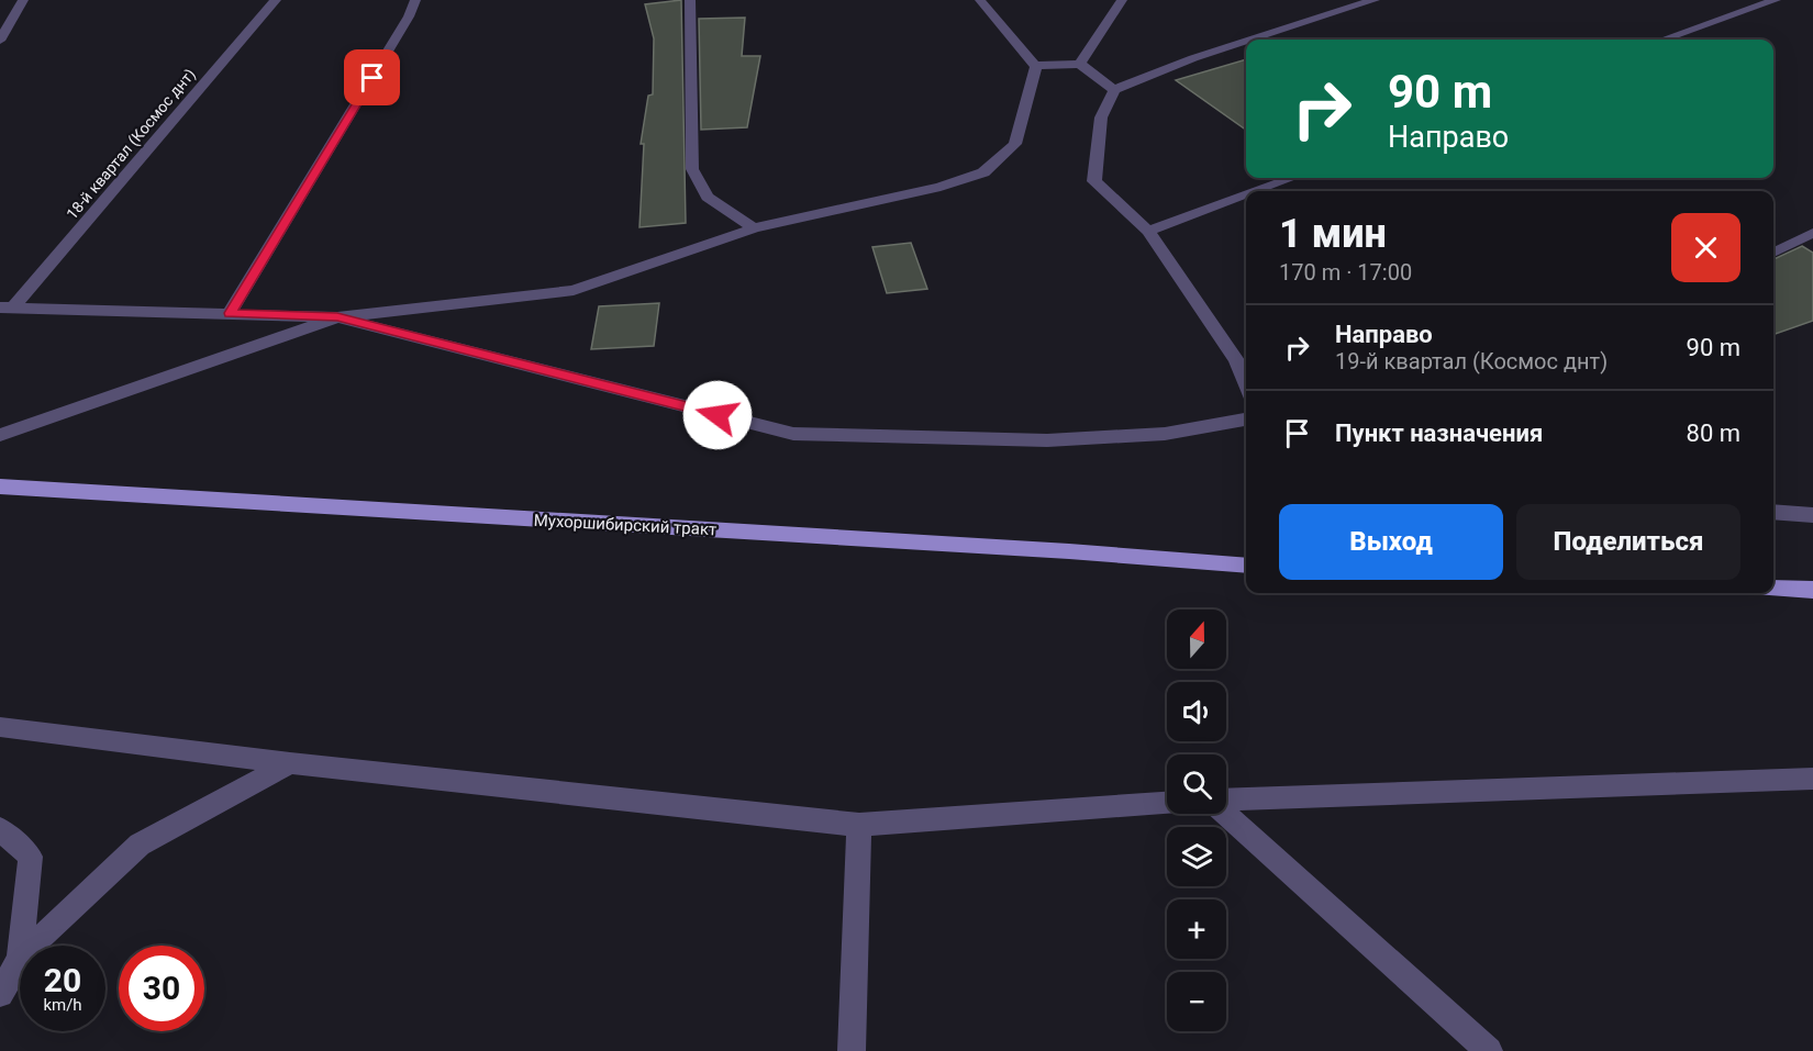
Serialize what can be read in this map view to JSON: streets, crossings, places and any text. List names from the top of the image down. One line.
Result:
{"streets":{"main road":["Мухоршибирский тракт"],"street":["18-й квартал (Космос днт)"]},"north":"top","page":{"turn":["90 m","Направо"],"heading":["1 мин","170 m · 17:00"],"list":[{"name":"Направо","note":"19-й квартал (Космос днт)","value":"90 m"},{"name":"Пункт назначения","value":"80 m"}],"buttons":["Выход","Поделиться"],"map_buttons":["+","−"],"speed":"20 km/h","limit":"30"}}
